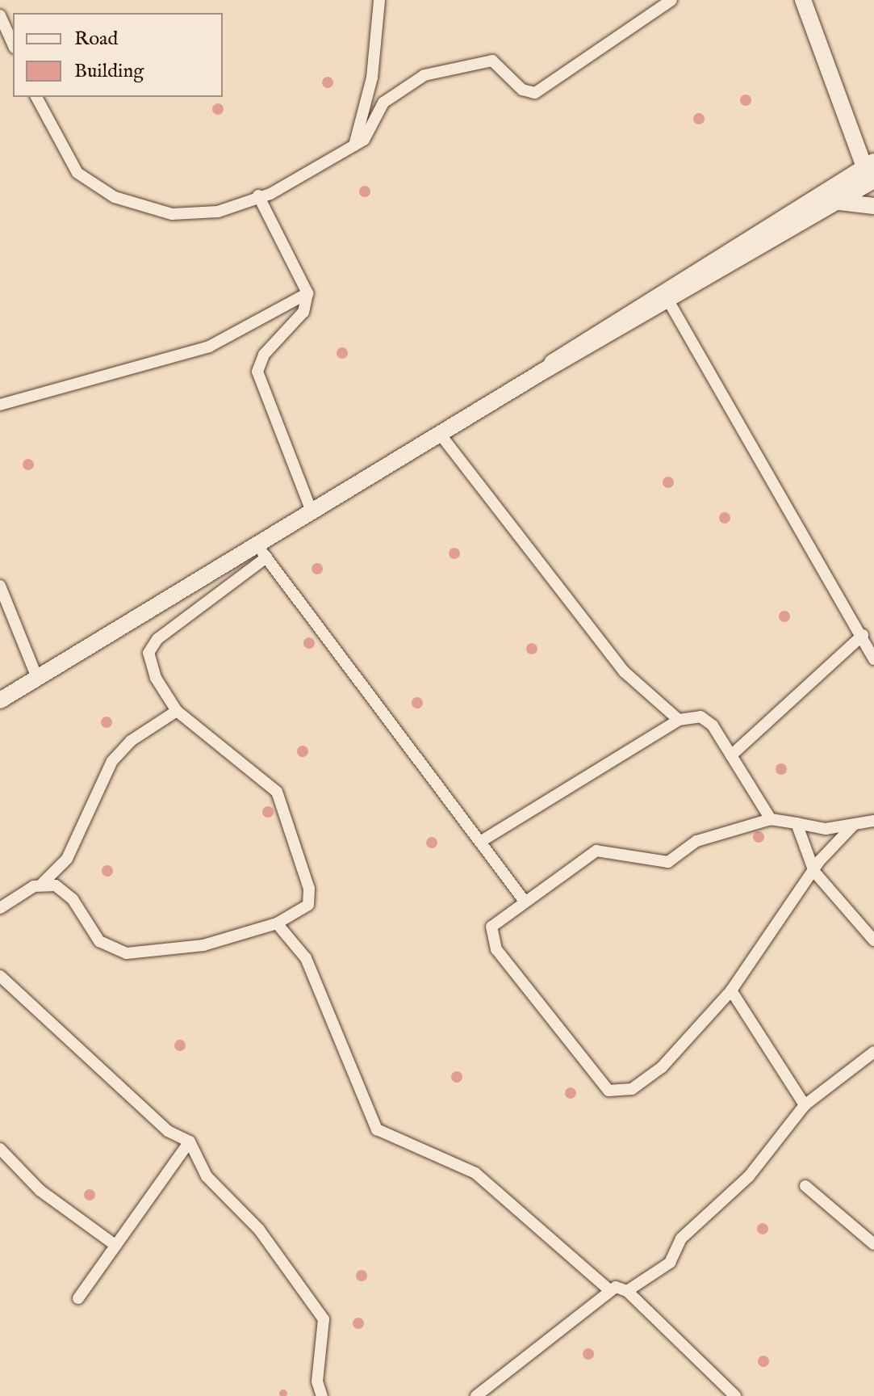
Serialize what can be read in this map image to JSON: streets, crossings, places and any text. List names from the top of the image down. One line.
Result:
{"legend":["Road","Building"]}
